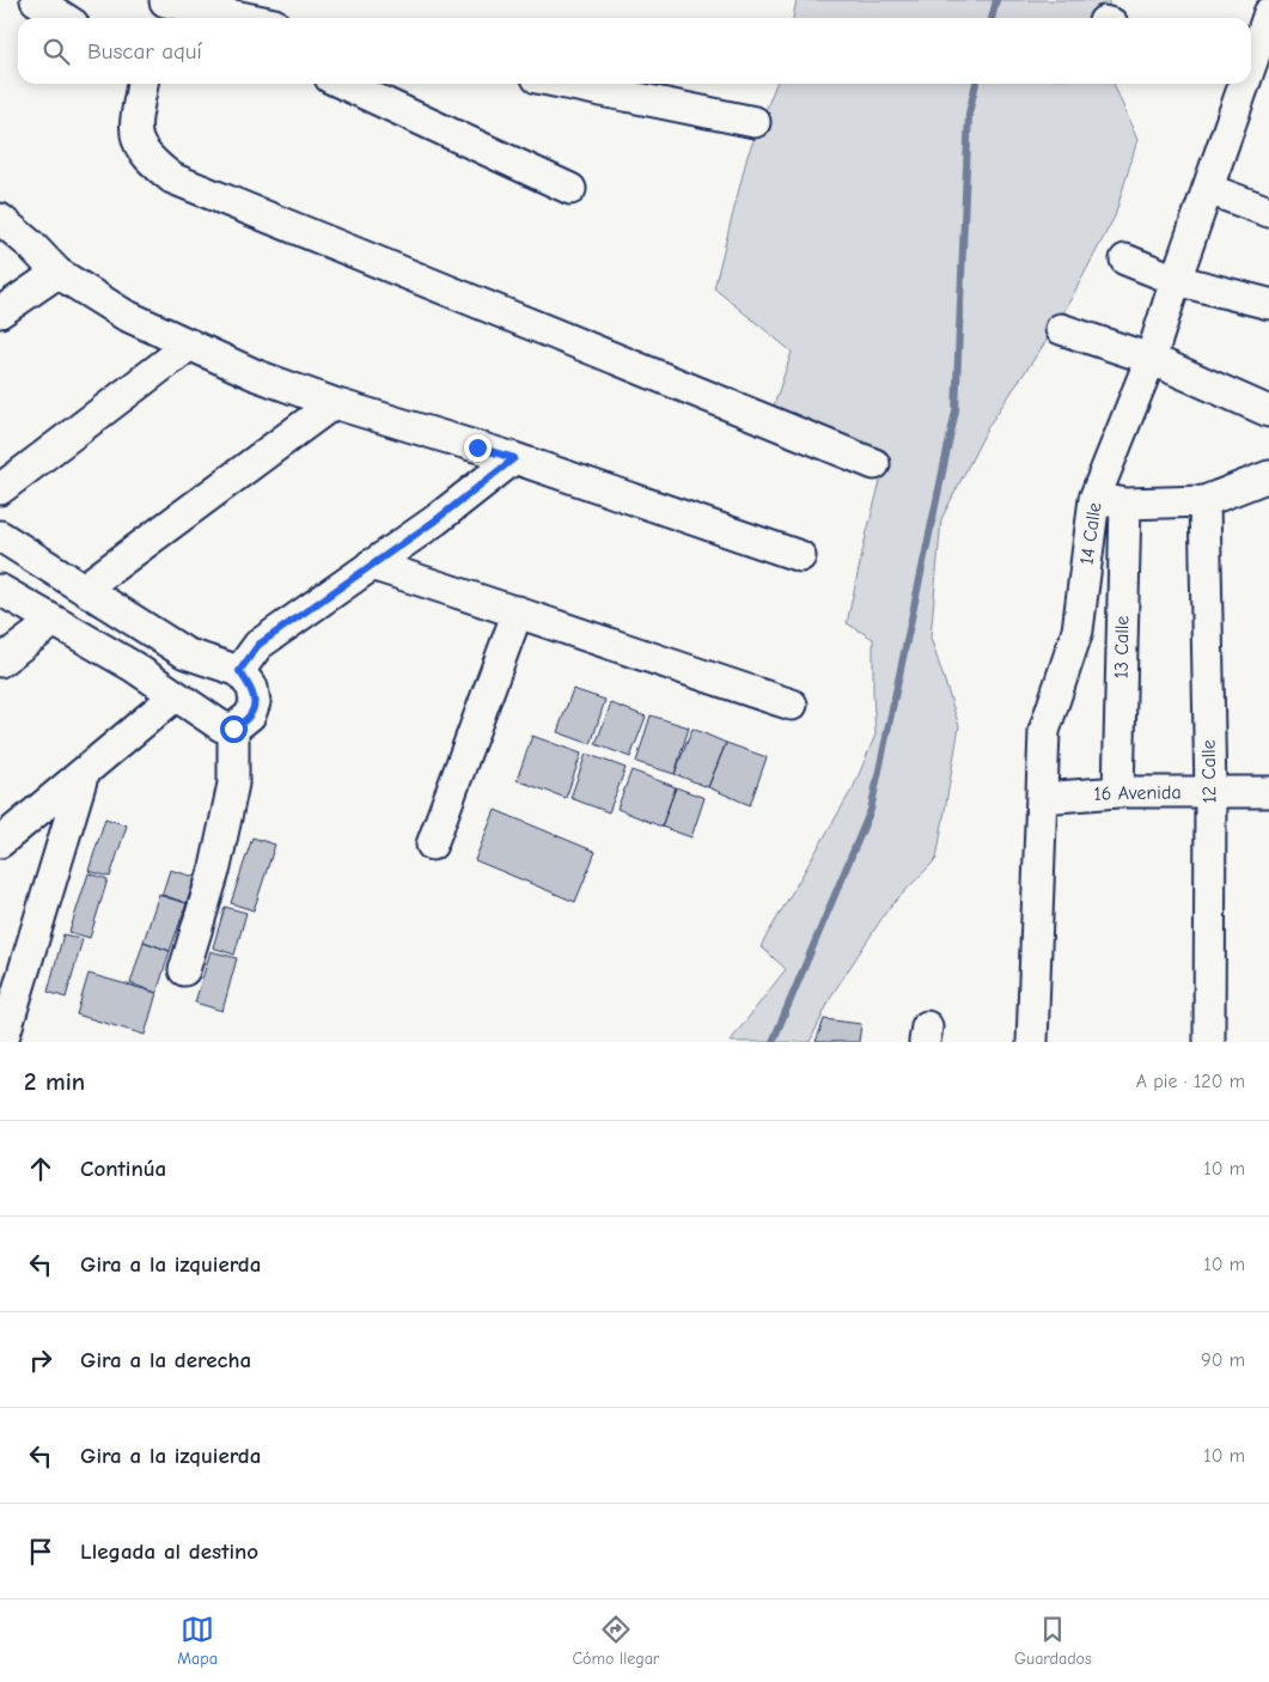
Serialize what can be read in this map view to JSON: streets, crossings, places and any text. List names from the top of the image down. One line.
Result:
{"streets":{"street":["14 Calle","13 Calle","12 Calle","16 Avenida"]},"crossings":[["14 Calle","16 Avenida"],["13 Calle","16 Avenida"],["12 Calle","16 Avenida"]],"page":{"search":"Buscar aquí","heading":["2 min","A pie · 120 m"],"list":[["Continúa","10 m"],["Gira a la izquierda","10 m"],["Gira a la derecha","90 m"],["Gira a la izquierda","10 m"],"Llegada al destino"],"nav":["Mapa","Cómo llegar","Guardados"]}}
